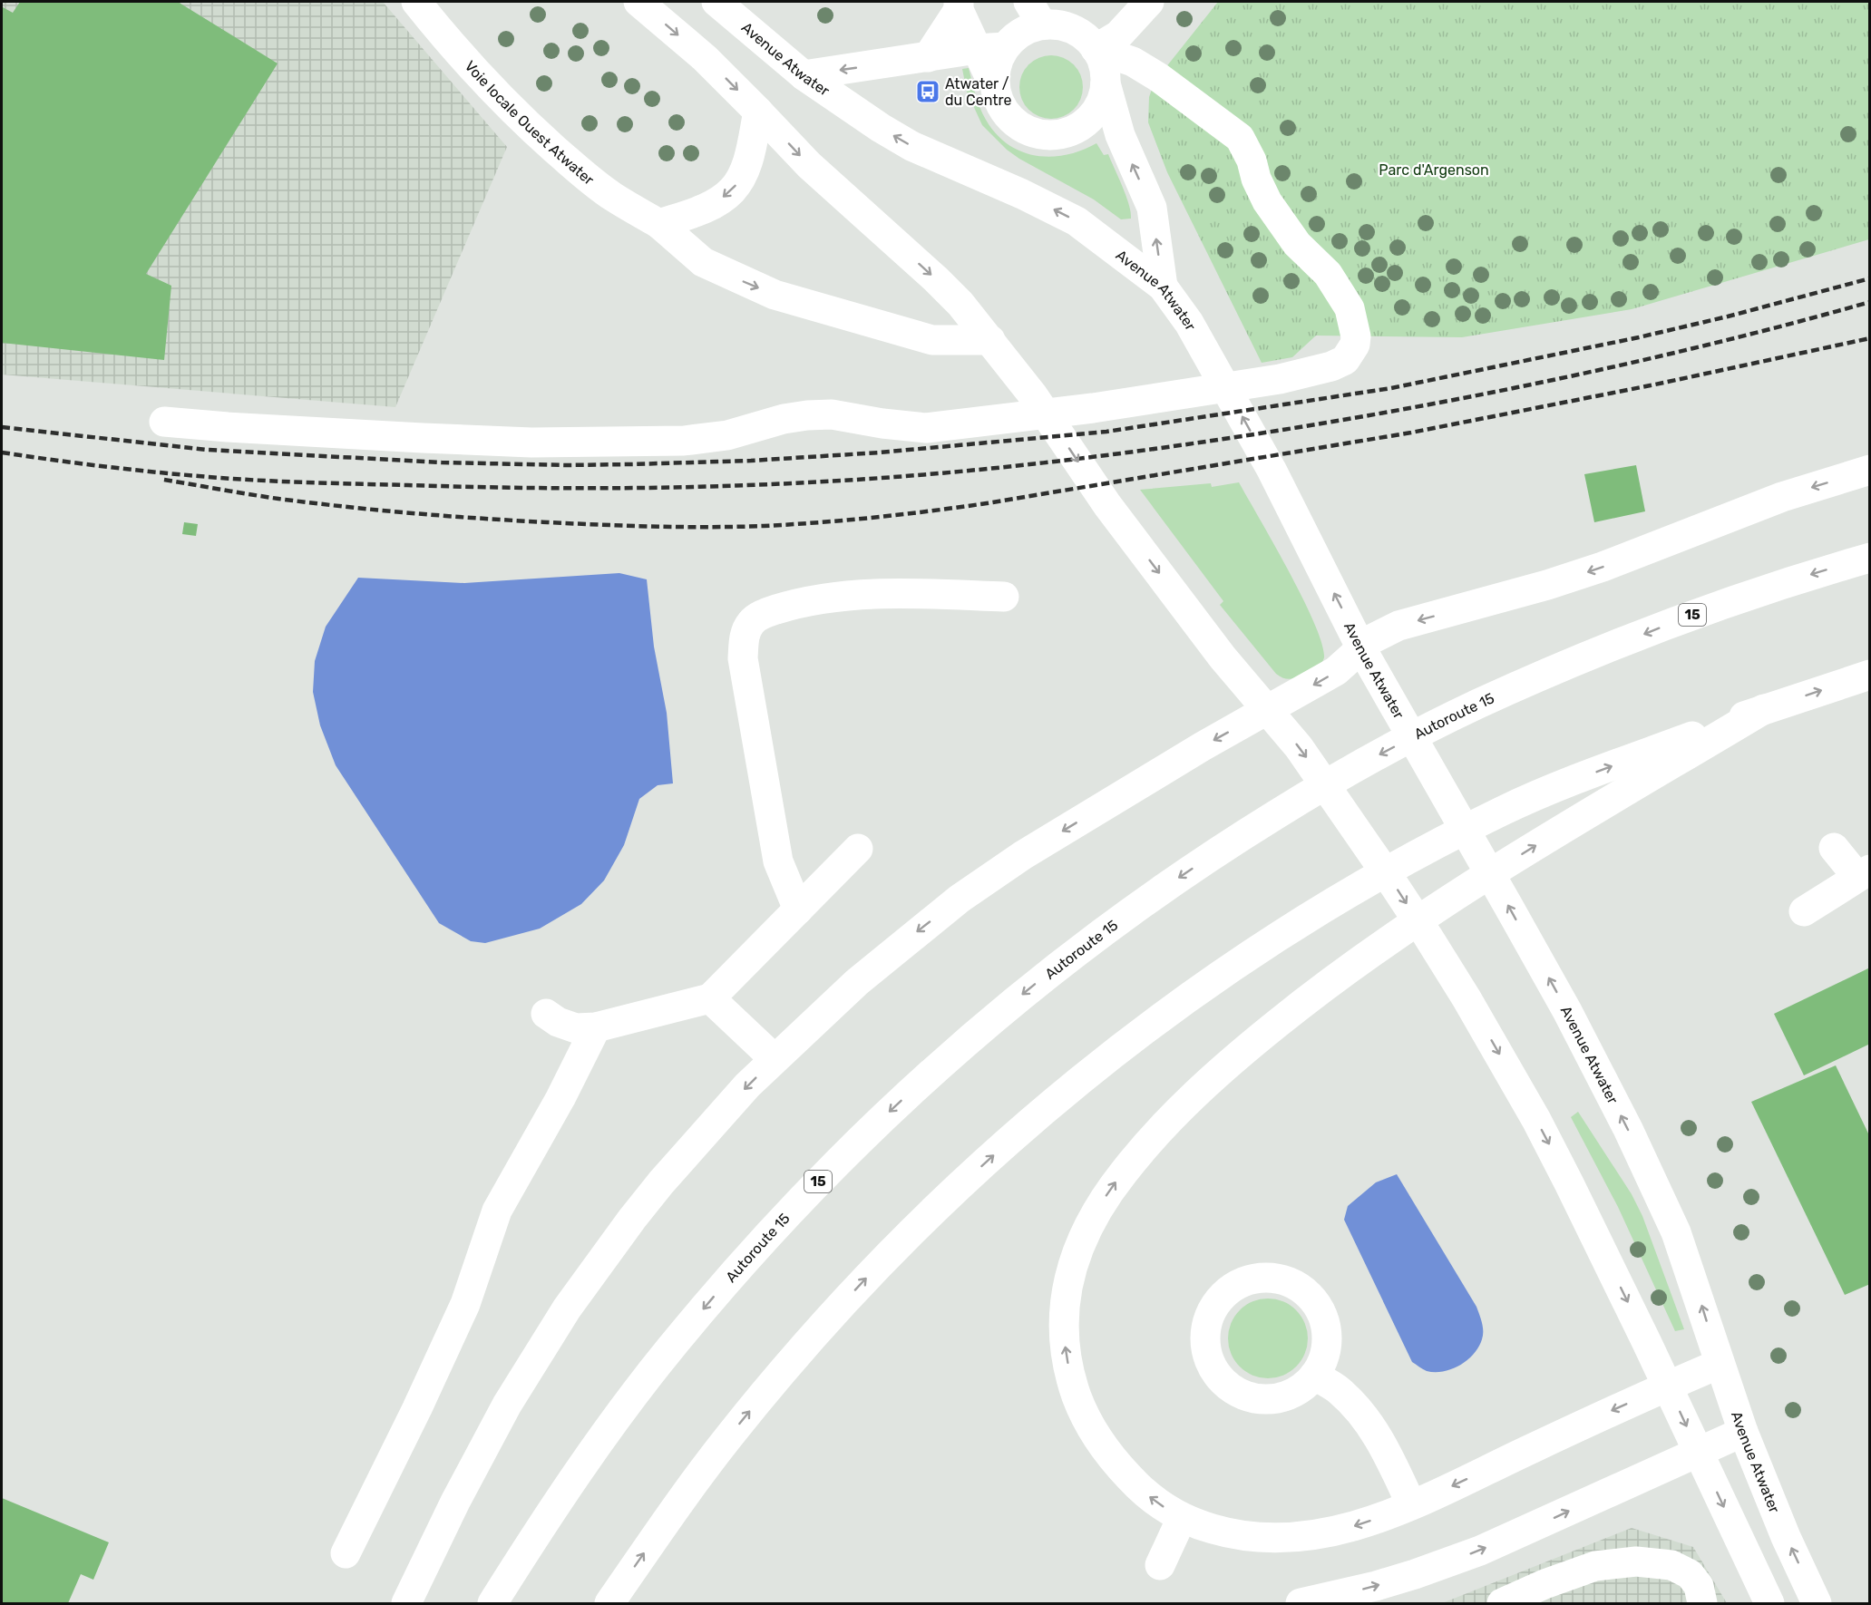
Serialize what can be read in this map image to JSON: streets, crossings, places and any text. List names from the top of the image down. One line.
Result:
{"streets":{"main road":["Avenue Atwater","Voie locale Ouest Atwater","15","Autoroute 15"]},"parks":["Parc d'Argenson"],"places":{"bus stop":["Atwater / du Centre"]}}
